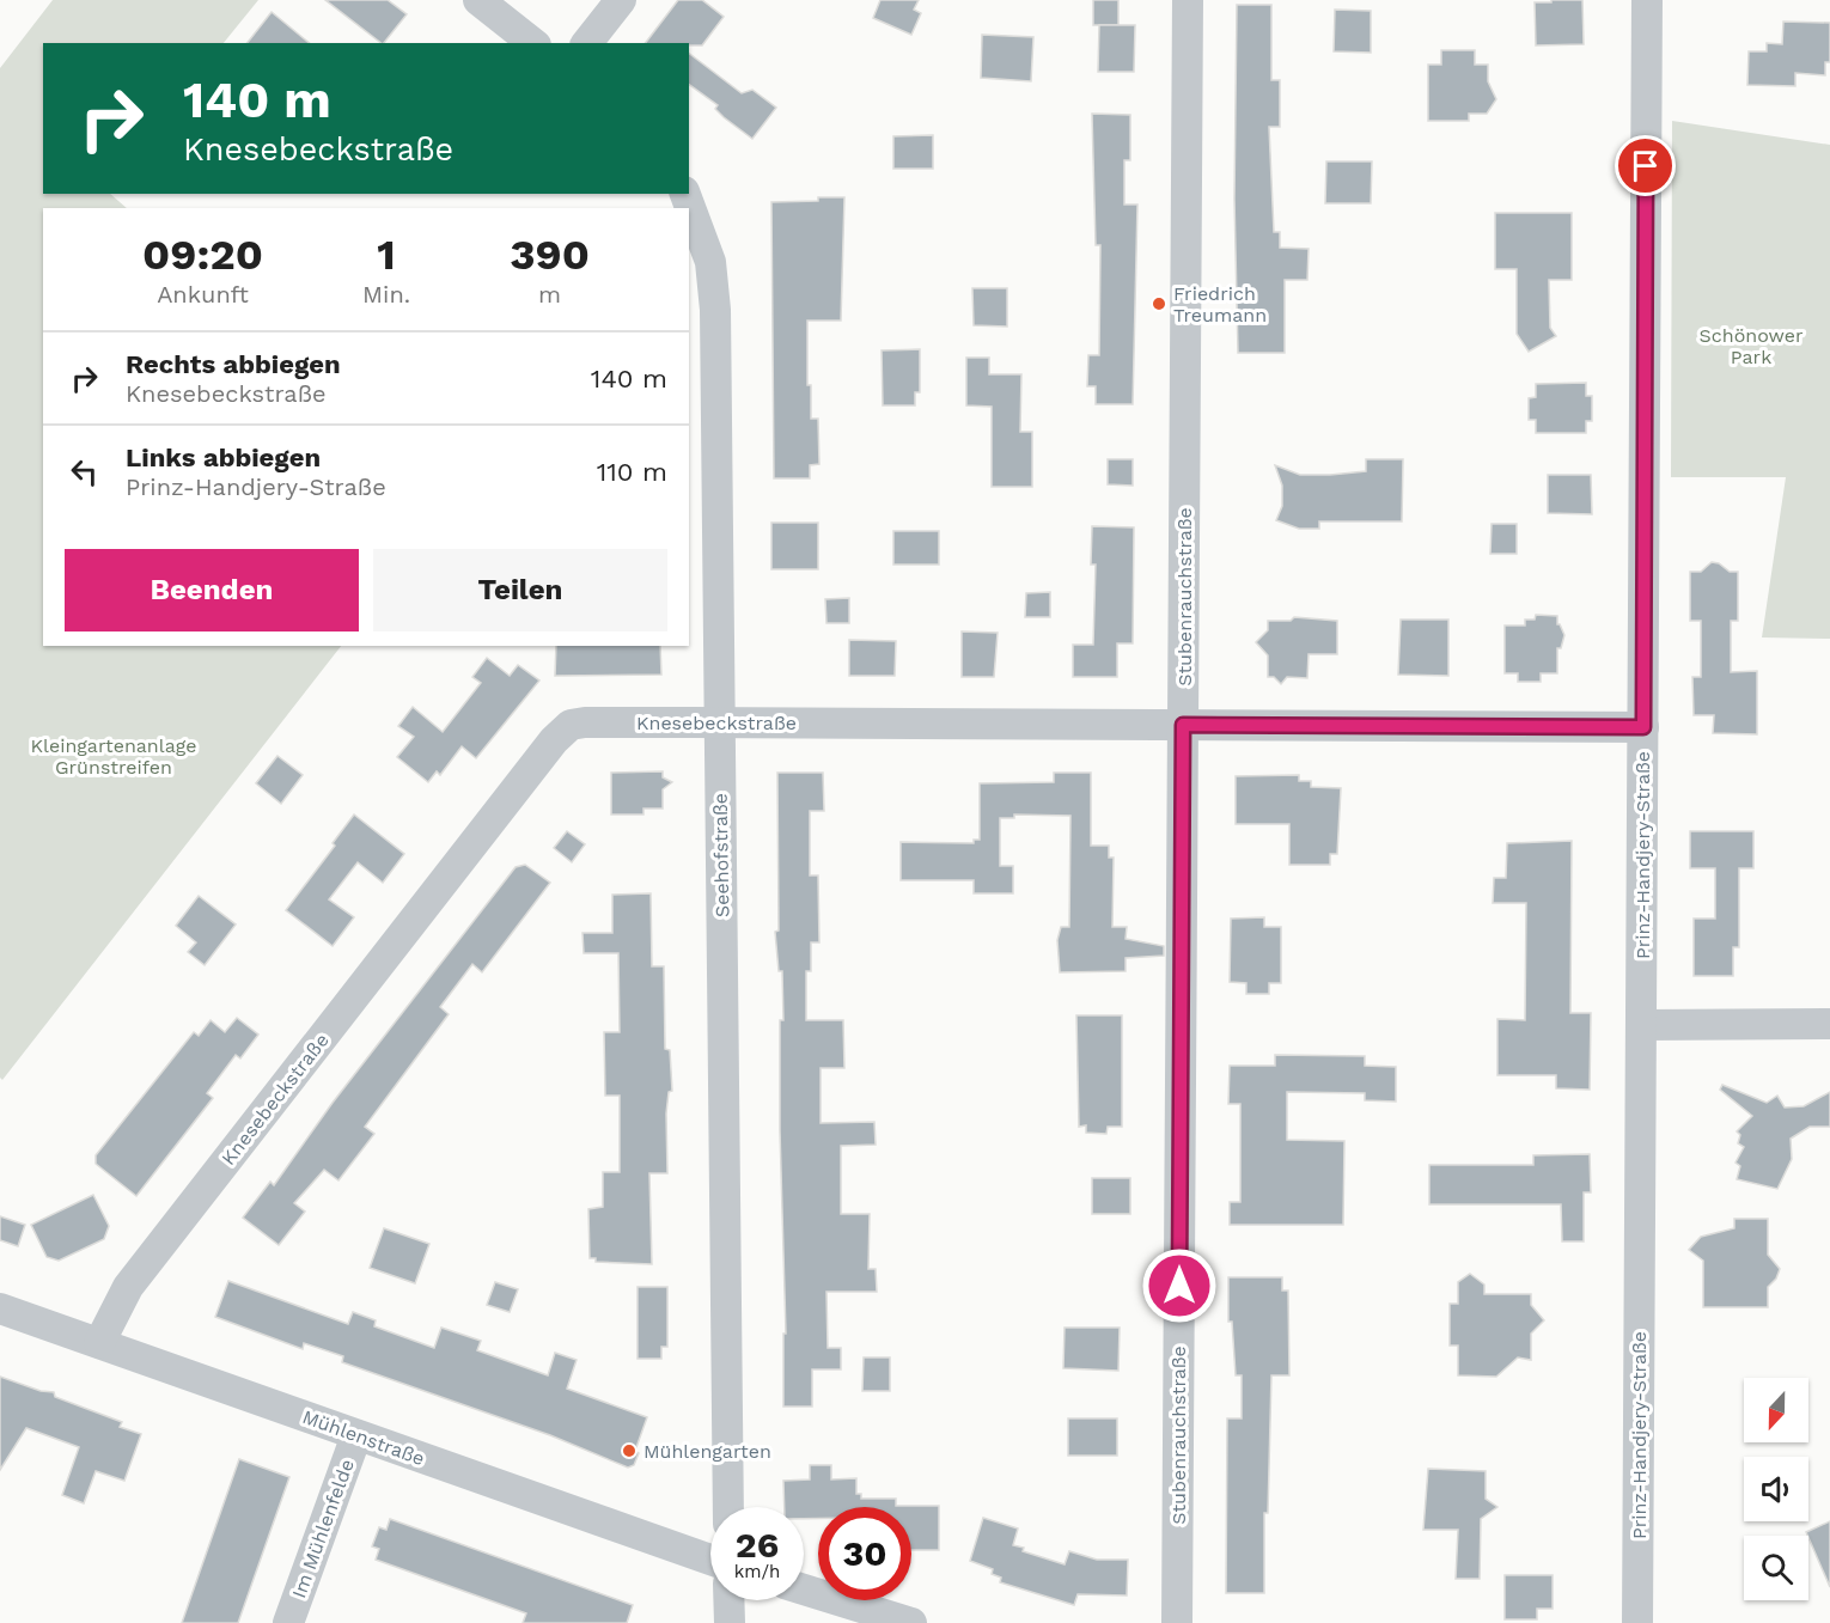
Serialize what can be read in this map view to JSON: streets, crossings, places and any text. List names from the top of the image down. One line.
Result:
{"streets":{"street":["Stubenrauchstraße","Knesebeckstraße","Seehofstraße","Prinz-Handjery-Straße","Mühlenstraße","Im Mühlenfelde"]},"crossings":[["Stubenrauchstraße","Knesebeckstraße"],["Knesebeckstraße","Seehofstraße"],["Knesebeckstraße","Prinz-Handjery-Straße"],["Knesebeckstraße","Mühlenstraße"],["Mühlenstraße","Im Mühlenfelde"]],"parks":["Schönower Park","Kleingartenanlage Grünstreifen"],"places":["Friedrich Treumann","Mühlengarten"],"north":"bottom","page":{"turn":["140 m","Knesebeckstraße"],"eta":["09:20","Ankunft","1","Min.","390","m"],"list":[{"name":"Rechts abbiegen","note":"Knesebeckstraße","value":"140 m"},{"name":"Links abbiegen","note":"Prinz-Handjery-Straße","value":"110 m"}],"buttons":["Beenden","Teilen"],"speed":"26 km/h","limit":"30"}}
